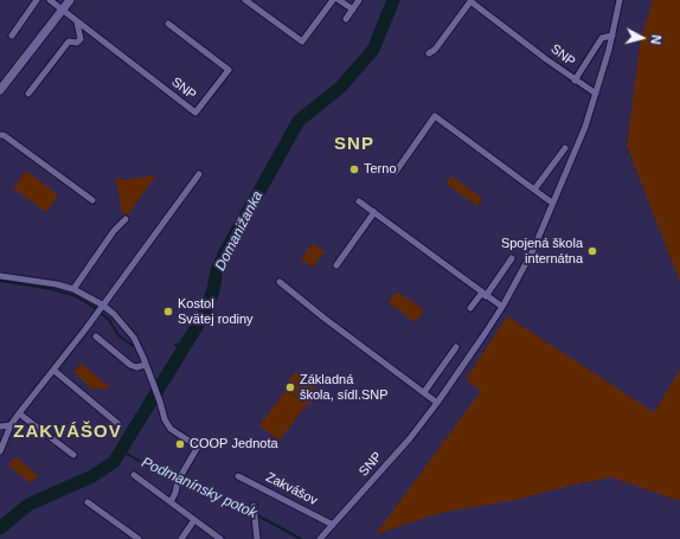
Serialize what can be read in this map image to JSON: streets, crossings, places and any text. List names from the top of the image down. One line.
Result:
{"streets":{"street":["SNP","Zakvášov"]},"crossings":[["SNP","Zakvášov"]],"districts":["SNP","ZAKVÁŠOV"],"water":["Domanižanka","Podmanínsky potok"],"places":["Terno","Spojená škola internátna","Kostol Svätej rodiny","Základná škola, sídl.SNP","COOP Jednota"],"north":"right"}
